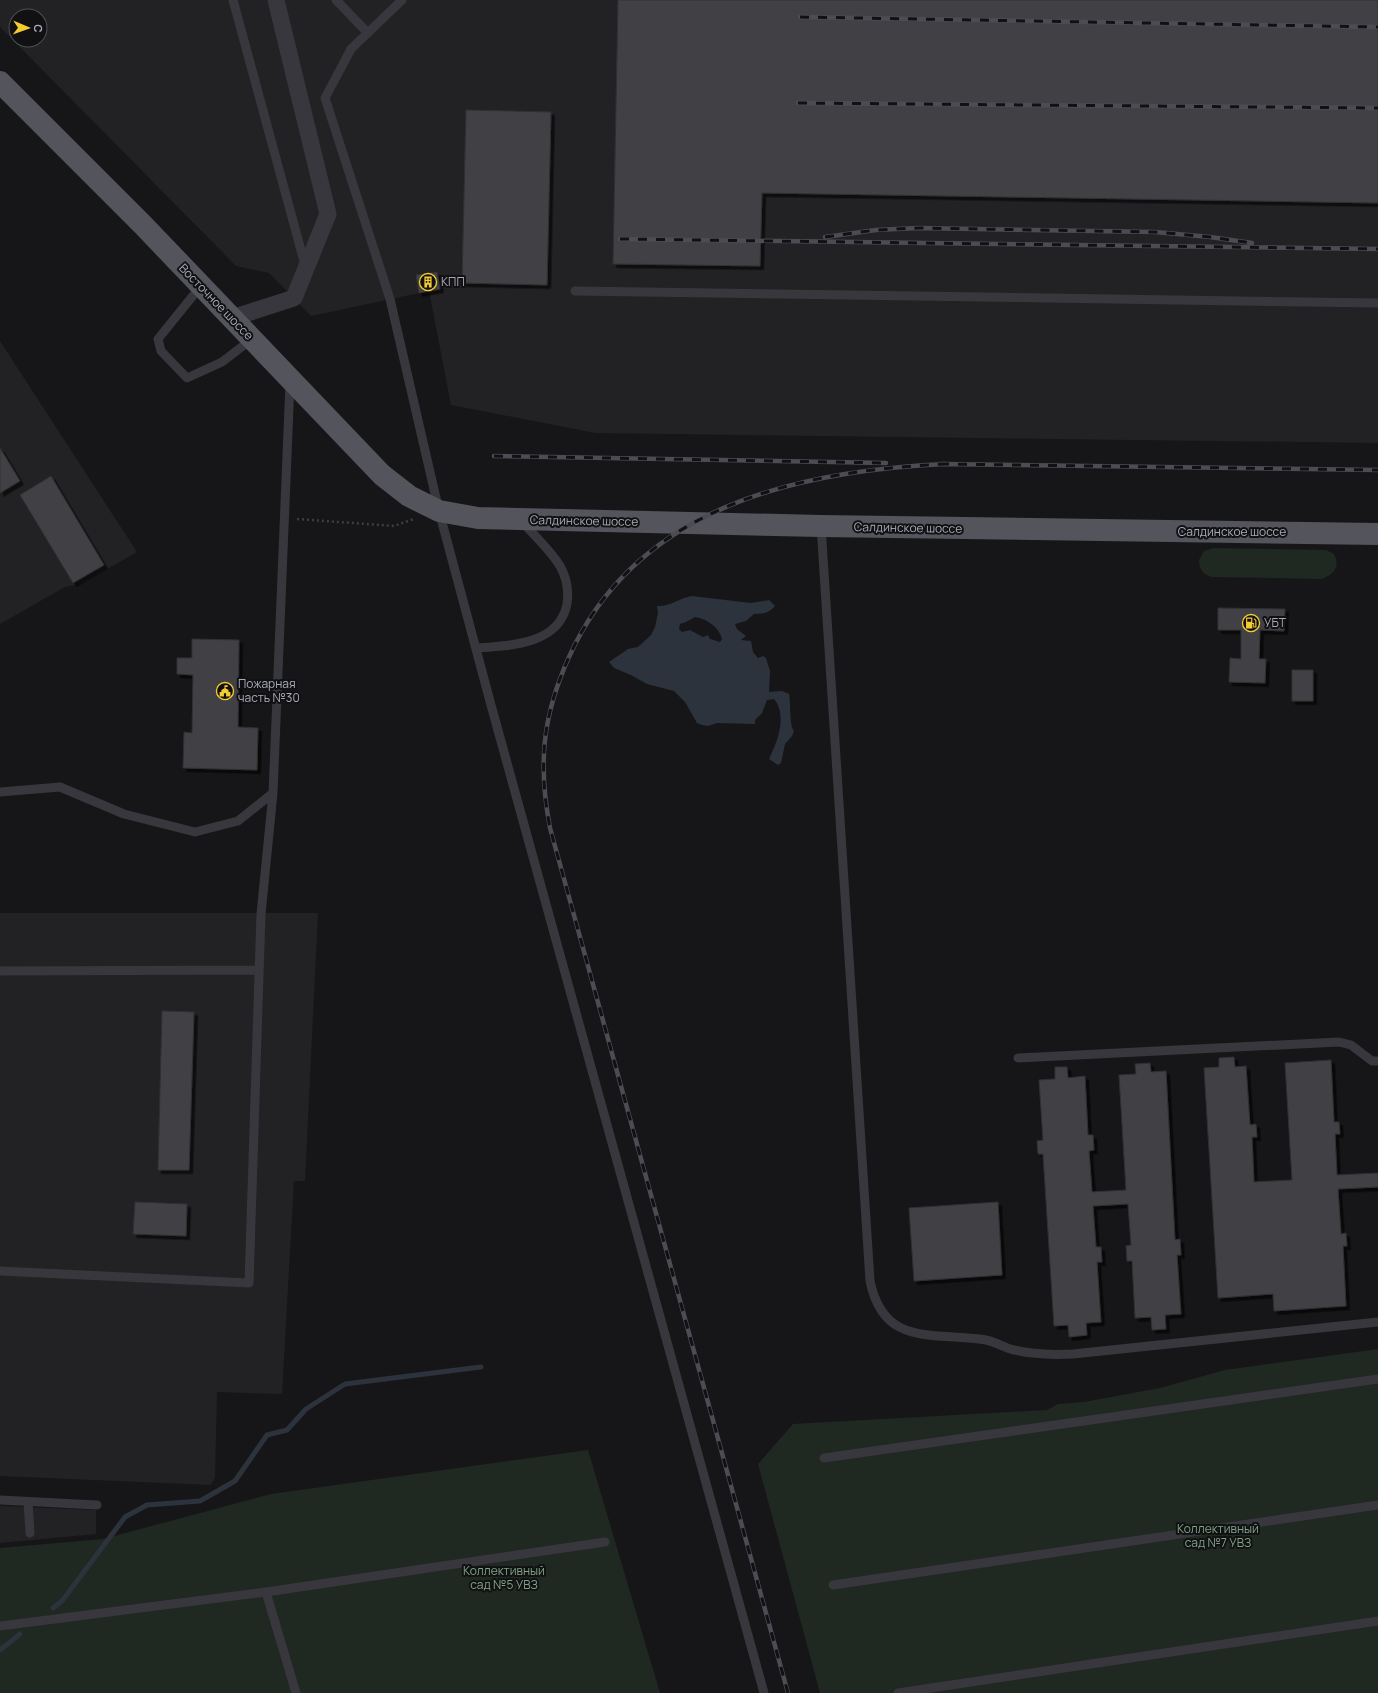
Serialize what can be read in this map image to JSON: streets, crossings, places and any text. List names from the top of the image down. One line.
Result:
{"streets":{"main road":["Восточное шоссе","Салдинское шоссе"]},"crossings":[["Восточное шоссе","Салдинское шоссе"]],"parks":["Коллективный сад №7 УВЗ","Коллективный сад №5 УВЗ"],"places":{"building":["КПП"],"fuel station":["УБТ"],"public building":["Пожарная часть №30"]},"north":"right"}
